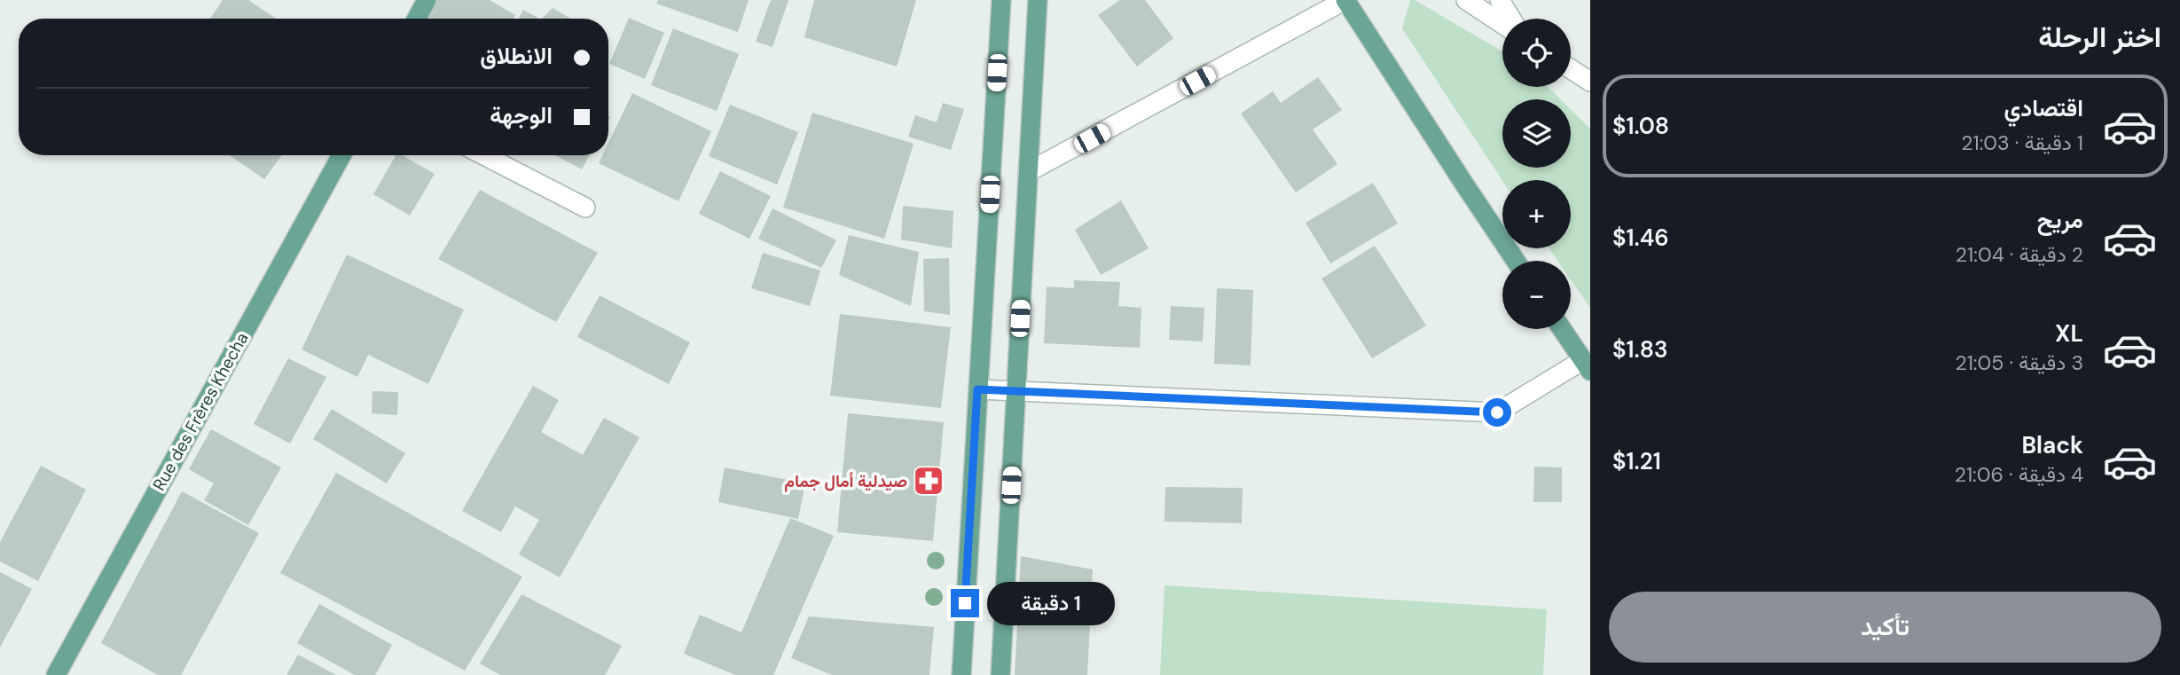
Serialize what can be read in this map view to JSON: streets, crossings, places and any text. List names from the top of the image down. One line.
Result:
{"streets":{"main road":["Rue des Frères Khecha"]},"places":{"pharmacy":["صيدلية أمال جمام"]},"page":{"heading":"اختر الرحلة","map_buttons":["+","−"],"banner":["الانطلاق","الوجهة"],"list":[{"name":"اقتصادي","note":"1 دقيقة · 21:03","value":"$1.08"},{"name":"مريح","note":"2 دقيقة · 21:04","value":"$1.46"},{"name":"XL","note":"3 دقيقة · 21:05","value":"$1.83"},{"name":"Black","note":"4 دقيقة · 21:06","value":"$1.21"}],"buttons":"تأكيد","bubble":"1 دقيقة"}}
